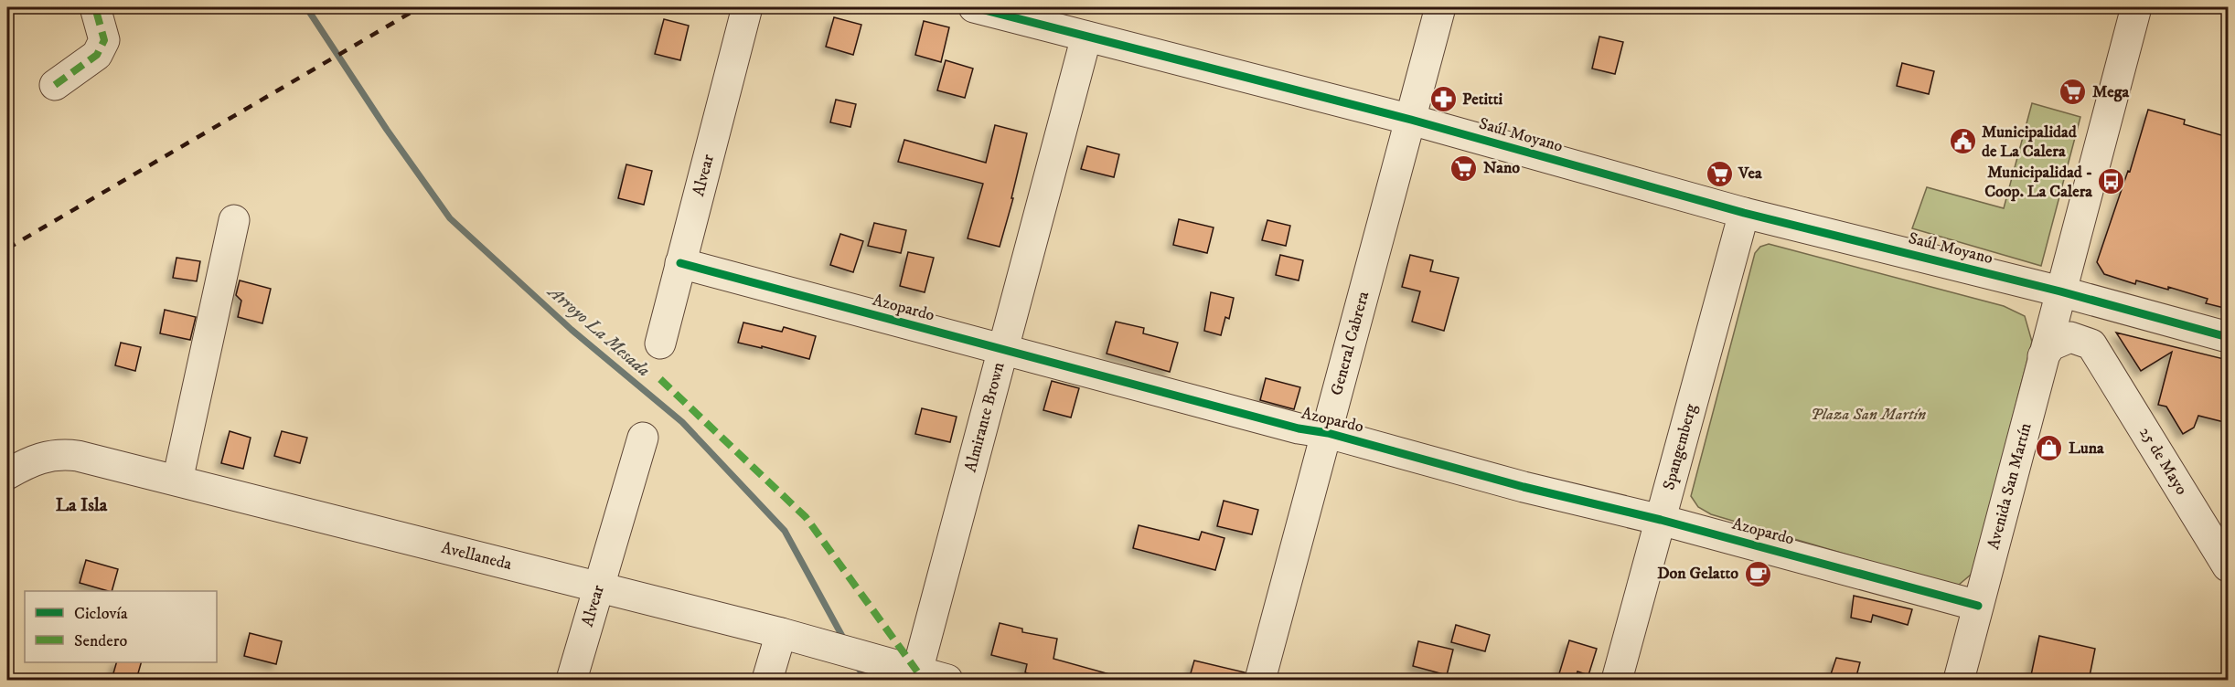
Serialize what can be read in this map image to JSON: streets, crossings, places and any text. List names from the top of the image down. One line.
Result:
{"streets":{"street":["Saúl Moyano","Alvear","Azopardo","General Cabrera","Almirante Brown","Spangemberg","25 de Mayo","Avenida San Martín","Avellaneda"]},"crossings":[["Saúl Moyano","General Cabrera"],["Saúl Moyano","Almirante Brown"],["Saúl Moyano","Spangemberg"],["Saúl Moyano","25 de Mayo"],["Saúl Moyano","Avenida San Martín"],["Alvear","Azopardo"],["Alvear","Avellaneda"],["Azopardo","General Cabrera"],["Azopardo","Almirante Brown"],["Azopardo","Spangemberg"],["Azopardo","Avenida San Martín"],["Almirante Brown","Avellaneda"],["25 de Mayo","Avenida San Martín"]],"districts":["La Isla"],"water":["Arroyo La Mesada"],"parks":["Plaza San Martín"],"places":{"supermarket":["Mega","Nano","Vea"],"pharmacy":["Petitti"],"public building":["Municipalidad de La Calera"],"bus stop":["Municipalidad - Coop. La Calera"],"shop":["Luna"],"cafe":["Don Gelatto"]},"legend":["Ciclovía","Sendero"]}
